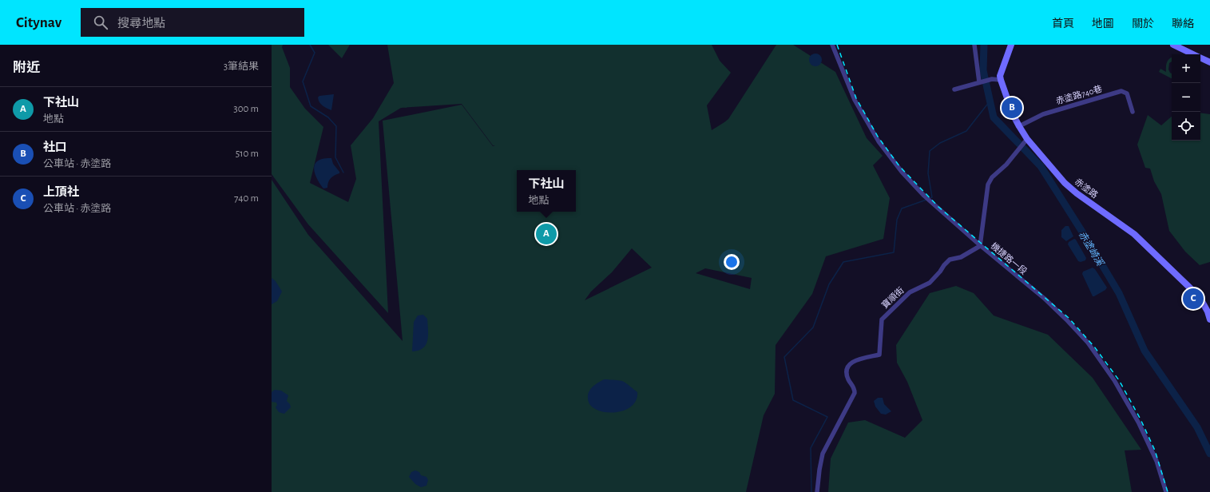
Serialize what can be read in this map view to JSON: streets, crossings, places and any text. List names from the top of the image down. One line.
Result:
{"streets":{"street":["赤塗路740巷","赤塗路","機捷路一段","寶順街"]},"crossings":[["赤塗路740巷","赤塗路"],["機捷路一段","寶順街"]],"water":["赤塗崎溪"],"page":{"header":"Citynav","search":"搜尋地點","nav":["首頁","地圖","關於","聯絡"],"heading":["附近","3筆結果"],"map_buttons":["+","−"],"list":[{"mark":"A","name":"下社山","note":"地點","value":"300 m"},{"mark":"B","name":"社口","note":"公車站 · 赤塗路","value":"510 m"},{"mark":"C","name":"上頂社","note":"公車站 · 赤塗路","value":"740 m"}],"pins":["B","A","C"],"popup":["下社山","地點"]}}
